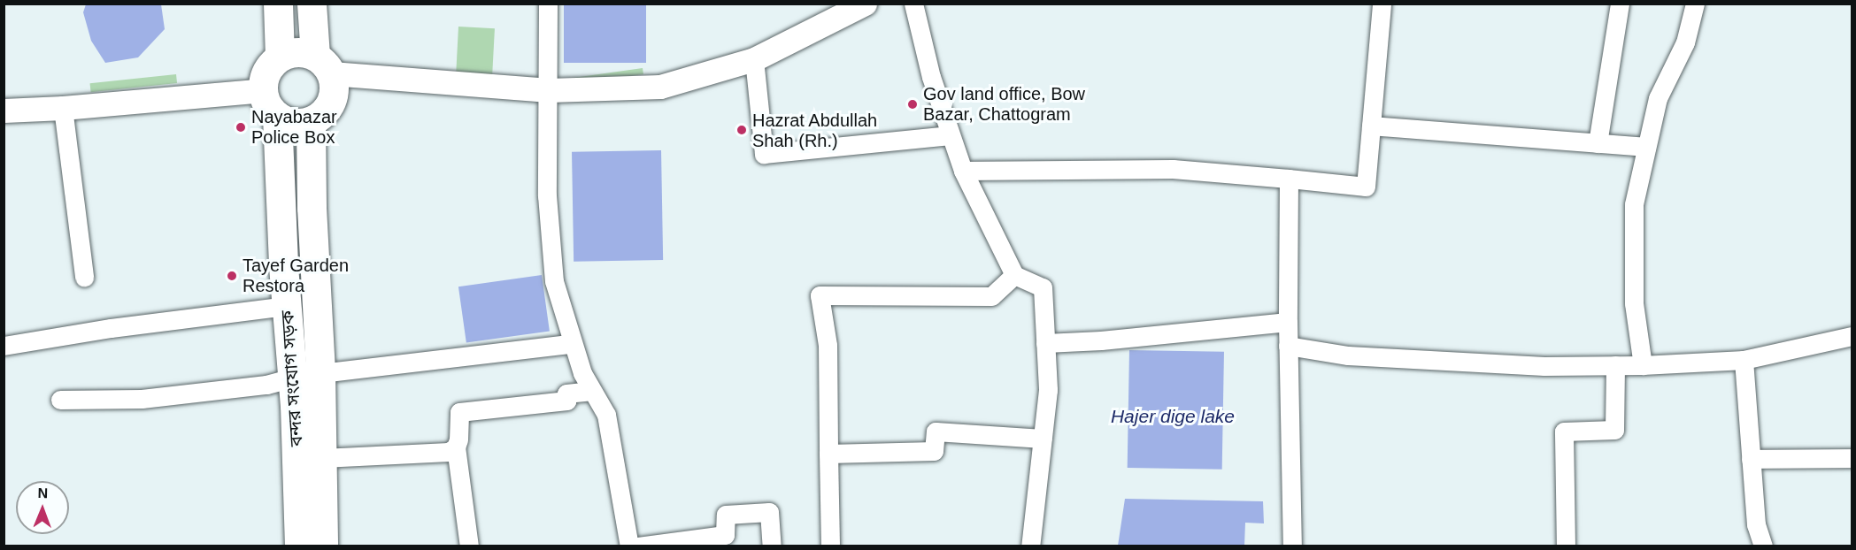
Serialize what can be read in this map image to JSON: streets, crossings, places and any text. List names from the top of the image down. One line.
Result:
{"streets":{"highway":["বন্দর সংযোগ সড়ক"]},"water":["Hajer dige lake"],"places":["Gov land office, Bow Bazar, Chattogram","Nayabazar Police Box","Hazrat Abdullah Shah (Rh.)","Tayef Garden Restora"],"north":"top"}
